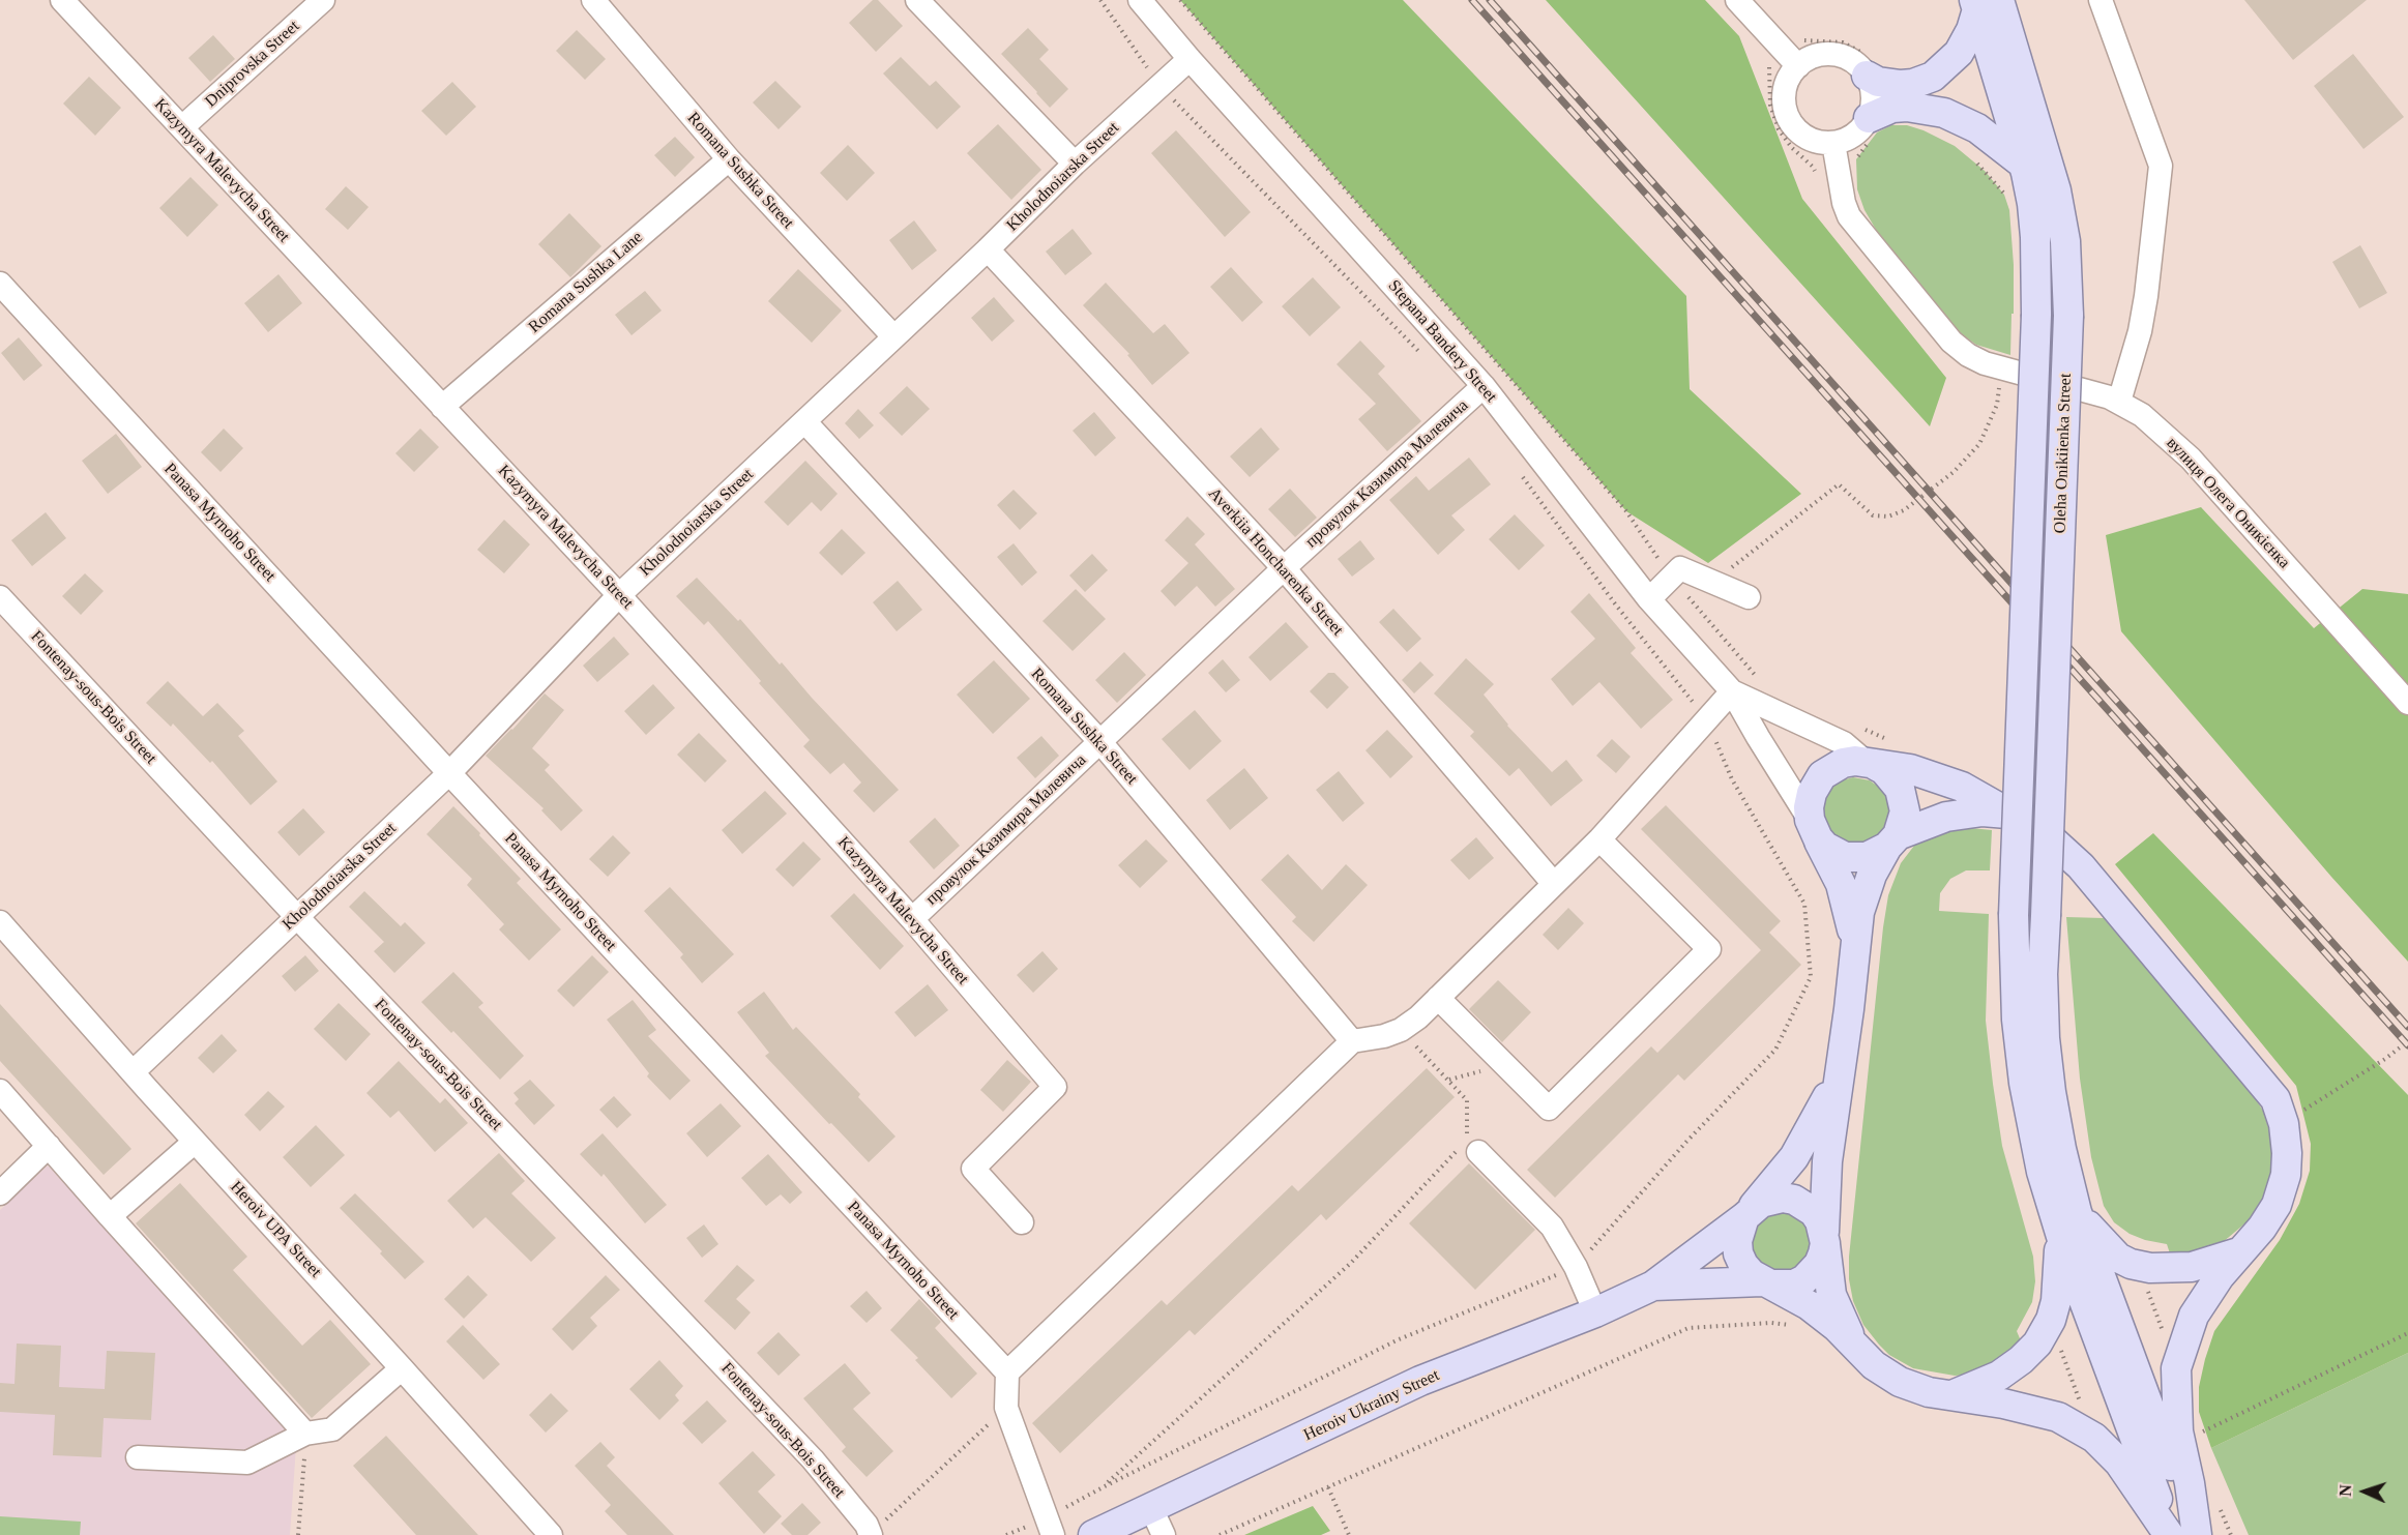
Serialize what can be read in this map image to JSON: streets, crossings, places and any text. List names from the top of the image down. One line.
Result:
{"streets":{"main road":["Oleha Onikiienka Street","Heroiv Ukrainy Street"],"street":["Dniprovska Street","Kazymyra Malevycha Street","Romana Sushka Street","Kholodnoiarska Street","Romana Sushka Lane","Stepana Bandery Street","провулок Казимира Малевича","вулиця Олега Оникієнка","Panasa Myrnoho Street","Averkiia Honcharenka Street","Fontenay-sous-Bois Street","Heroiv UPA Street"]},"crossings":[["Dniprovska Street","Kazymyra Malevycha Street"],["Kazymyra Malevycha Street","Kholodnoiarska Street"],["Kazymyra Malevycha Street","Romana Sushka Lane"],["Kazymyra Malevycha Street","провулок Казимира Малевича"],["Romana Sushka Street","Kholodnoiarska Street"],["Romana Sushka Street","Romana Sushka Lane"],["Romana Sushka Street","провулок Казимира Малевича"],["Kholodnoiarska Street","Stepana Bandery Street"],["Kholodnoiarska Street","Panasa Myrnoho Street"],["Kholodnoiarska Street","Averkiia Honcharenka Street"],["Kholodnoiarska Street","Fontenay-sous-Bois Street"],["Kholodnoiarska Street","Heroiv UPA Street"],["Stepana Bandery Street","провулок Казимира Малевича"],["провулок Казимира Малевича","Averkiia Honcharenka Street"]],"north":"left"}
